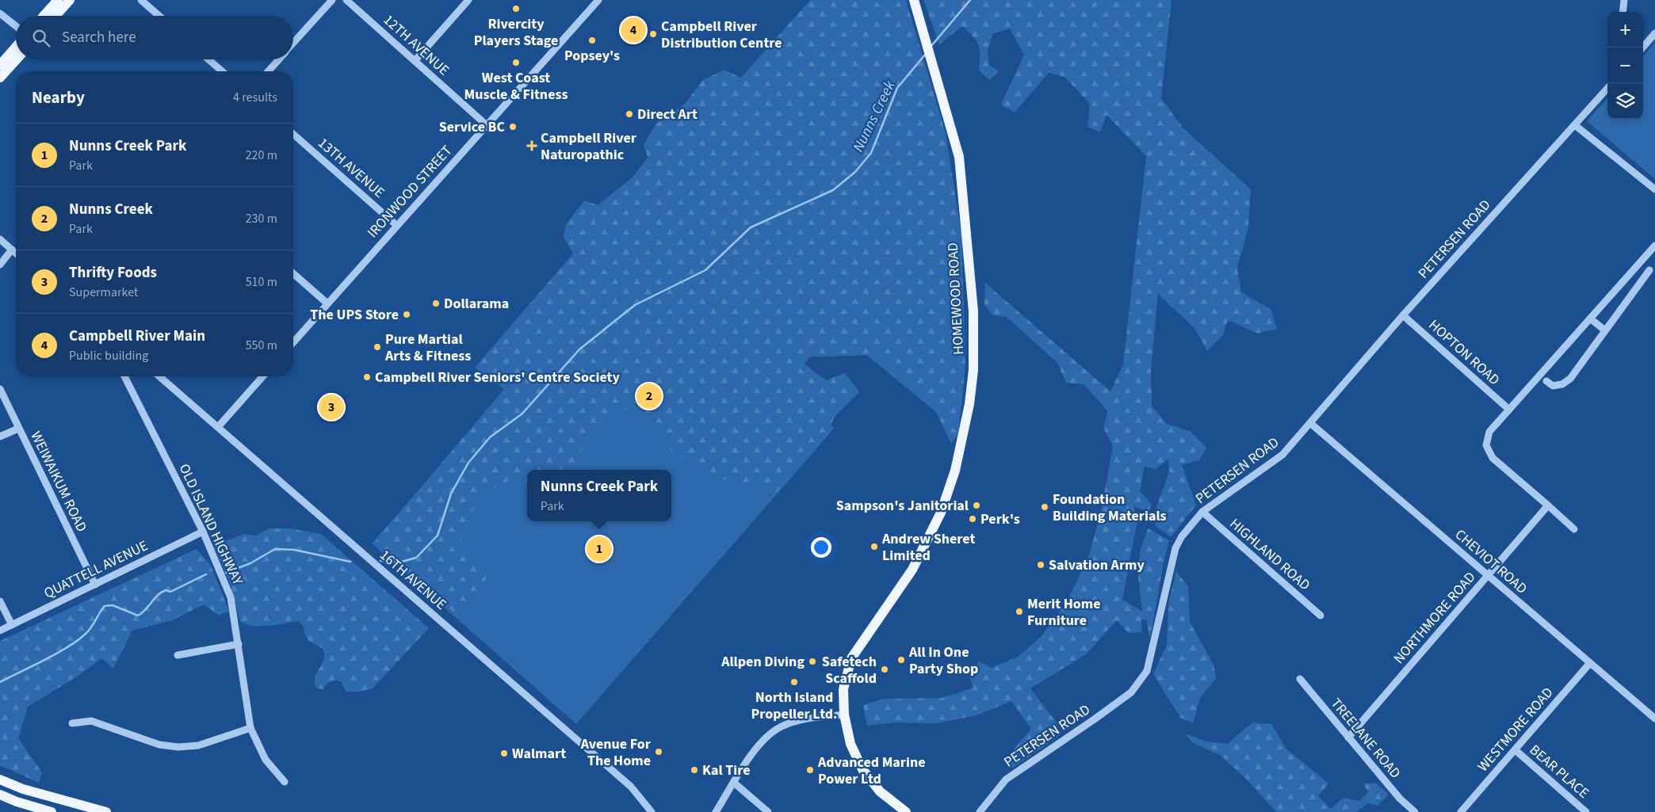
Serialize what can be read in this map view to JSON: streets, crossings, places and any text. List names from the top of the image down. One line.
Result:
{"streets":{"main road":["HOMEWOOD ROAD"],"street":["12TH AVENUE","13TH AVENUE","IRONWOOD STREET","PETERSEN ROAD","HOPTON ROAD","WEIWAIKUM ROAD","OLD ISLAND HIGHWAY","HIGHLAND ROAD","CHEVIOT ROAD","QUATTELL AVENUE","16TH AVENUE","NORTHMORE ROAD","WESTMORE ROAD","TREELANE ROAD","BEAR PLACE"]},"crossings":[["12TH AVENUE","IRONWOOD STREET"],["13TH AVENUE","IRONWOOD STREET"],["PETERSEN ROAD","HOPTON ROAD"],["PETERSEN ROAD","HIGHLAND ROAD"],["PETERSEN ROAD","CHEVIOT ROAD"],["WEIWAIKUM ROAD","QUATTELL AVENUE"],["OLD ISLAND HIGHWAY","QUATTELL AVENUE"],["CHEVIOT ROAD","NORTHMORE ROAD"],["CHEVIOT ROAD","WESTMORE ROAD"],["NORTHMORE ROAD","TREELANE ROAD"],["WESTMORE ROAD","BEAR PLACE"]],"water":["Nunns Creek"],"places":{"other":["Rivercity Players Stage","Campbell River Distribution Centre","Popsey's","West Coast Muscle & Fitness","Direct Art","Service BC","Dollarama","The UPS Store","Pure Martial Arts & Fitness","Campbell River Seniors' Centre Society","Sampson's Janitorial","Foundation Building Materials","Perk's","Andrew Sheret Limited","Salvation Army","Merit Home Furniture","All In One Party Shop","Allpen Diving","Safetech Scaffold","North Island Propeller Ltd.","Avenue For The Home","Walmart","Kal Tire","Advanced Marine Power Ltd"],"health":["Campbell River Naturopathic"]},"page":{"map_buttons":["+","−"],"pins":["4","2","3","1"],"search":"Search here","heading":["Nearby","4 results"],"list":[{"mark":"1","name":"Nunns Creek Park","note":"Park","value":"220 m"},{"mark":"2","name":"Nunns Creek","note":"Park","value":"230 m"},{"mark":"3","name":"Thrifty Foods","note":"Supermarket","value":"510 m"},{"mark":"4","name":"Campbell River Main","note":"Public building","value":"550 m"}],"popup":["Nunns Creek Park","Park"]}}
